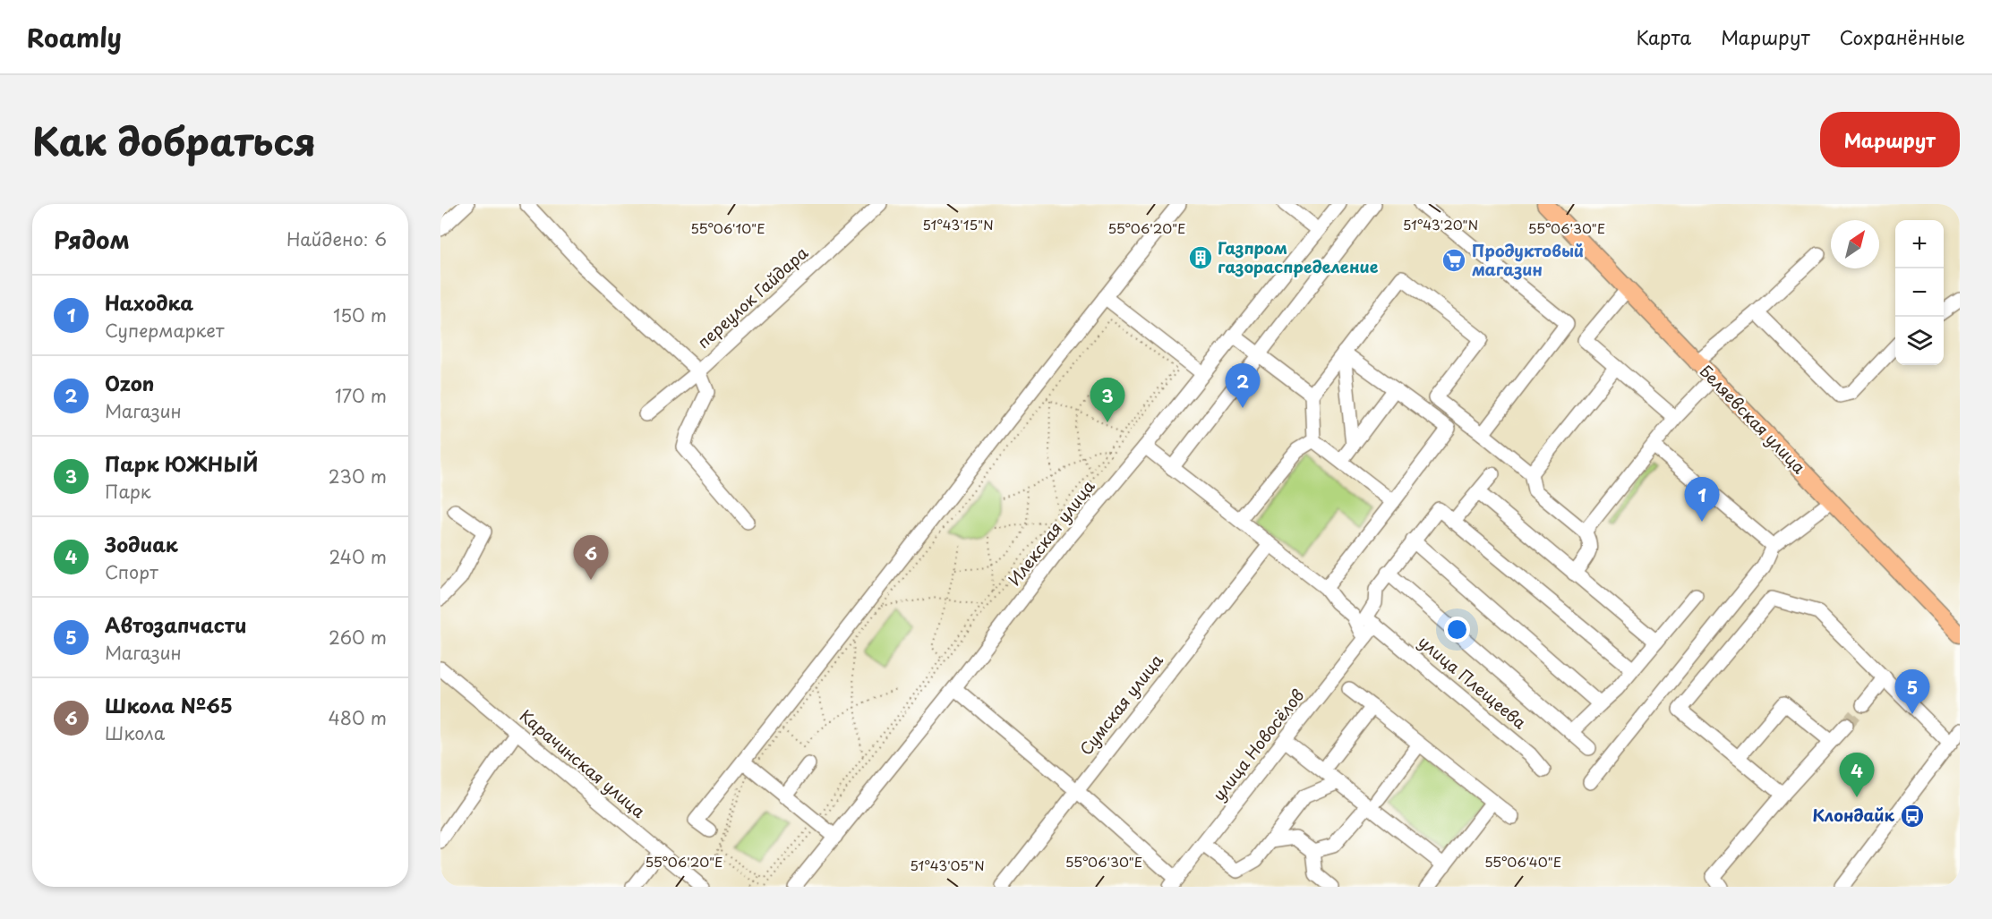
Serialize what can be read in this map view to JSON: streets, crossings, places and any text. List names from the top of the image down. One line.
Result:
{"streets":{"main road":["Беляевская улица"],"street":["переулок Гайдара","Илекская улица","улица Плещеева","Сумская улица","улица Новосёлов","Карачинская улица"]},"crossings":[["улица Плещеева","улица Новосёлов"]],"places":{"building":["Газпром газораспределение"],"supermarket":["Продуктовый магазин"],"bus stop":["Клондайк"]},"north":"top right","page":{"header":"Roamly","nav":["Карта","Маршрут","Сохранённые"],"title":"Как добраться","buttons":"Маршрут","heading":["Рядом","Найдено: 6"],"map_buttons":["+","−"],"list":[{"mark":"1","name":"Находка","note":"Супермаркет","value":"150 m"},{"mark":"2","name":"Ozon","note":"Магазин","value":"170 m"},{"mark":"3","name":"Парк ЮЖНЫЙ","note":"Парк","value":"230 m"},{"mark":"4","name":"Зодиак","note":"Спорт","value":"240 m"},{"mark":"5","name":"Автозапчасти","note":"Магазин","value":"260 m"},{"mark":"6","name":"Школа №65","note":"Школа","value":"480 m"}],"pins":["2","3","1","6","5","4"]},"coordinates":["51°43'15\"N","51°43'20\"N","55°06'10\"E","55°06'20\"E","55°06'30\"E","55°06'40\"E","51°43'05\"N"]}
